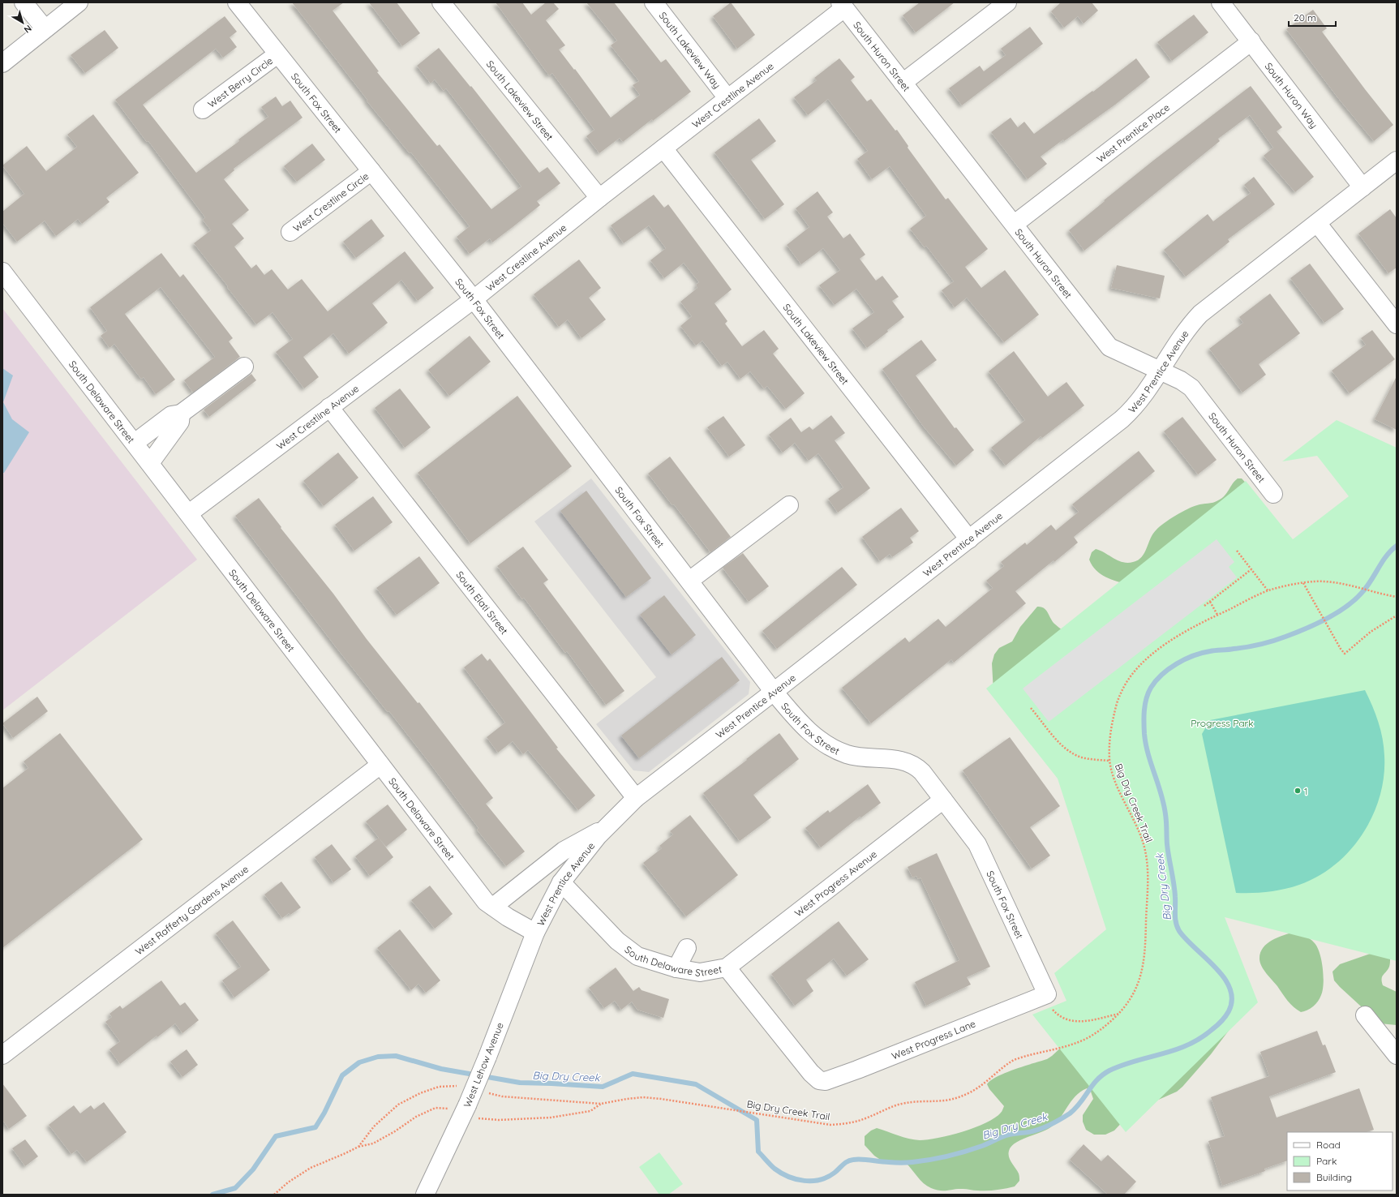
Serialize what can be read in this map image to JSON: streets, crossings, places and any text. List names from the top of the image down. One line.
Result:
{"streets":{"street":["South Lakeview Way","South Huron Street","West Berry Circle","West Crestline Avenue","South Huron Way","South Lakeview Street","South Fox Street","West Prentice Place","West Crestline Circle","West Prentice Avenue","South Delaware Street","South Elati Street","West Progress Avenue","West Rafferty Gardens Avenue","West Progress Lane","West Lehow Avenue"],"path":["Big Dry Creek Trail"]},"crossings":[["South Lakeview Way","West Crestline Avenue"],["South Huron Street","West Crestline Avenue"],["South Huron Street","West Prentice Place"],["South Huron Street","West Prentice Avenue"],["West Berry Circle","South Fox Street"],["West Crestline Avenue","South Lakeview Street"],["West Crestline Avenue","South Fox Street"],["West Crestline Avenue","South Delaware Street"],["West Crestline Avenue","South Elati Street"],["South Huron Way","West Prentice Place"],["South Huron Way","West Prentice Avenue"],["South Lakeview Street","West Prentice Avenue"],["South Fox Street","West Crestline Circle"],["South Fox Street","West Prentice Avenue"],["South Fox Street","West Progress Avenue"],["South Fox Street","West Progress Lane"],["West Prentice Avenue","South Delaware Street"],["West Prentice Avenue","South Elati Street"],["West Prentice Avenue","West Lehow Avenue"],["South Delaware Street","West Progress Avenue"],["South Delaware Street","West Rafferty Gardens Avenue"],["South Delaware Street","West Progress Lane"],["South Delaware Street","West Lehow Avenue"]],"water":["Big Dry Creek"],"parks":["Progress Park"],"places":["1"],"legend":["Road","Park","Building"],"scale_bar":"20 m","north":"bottom right"}
